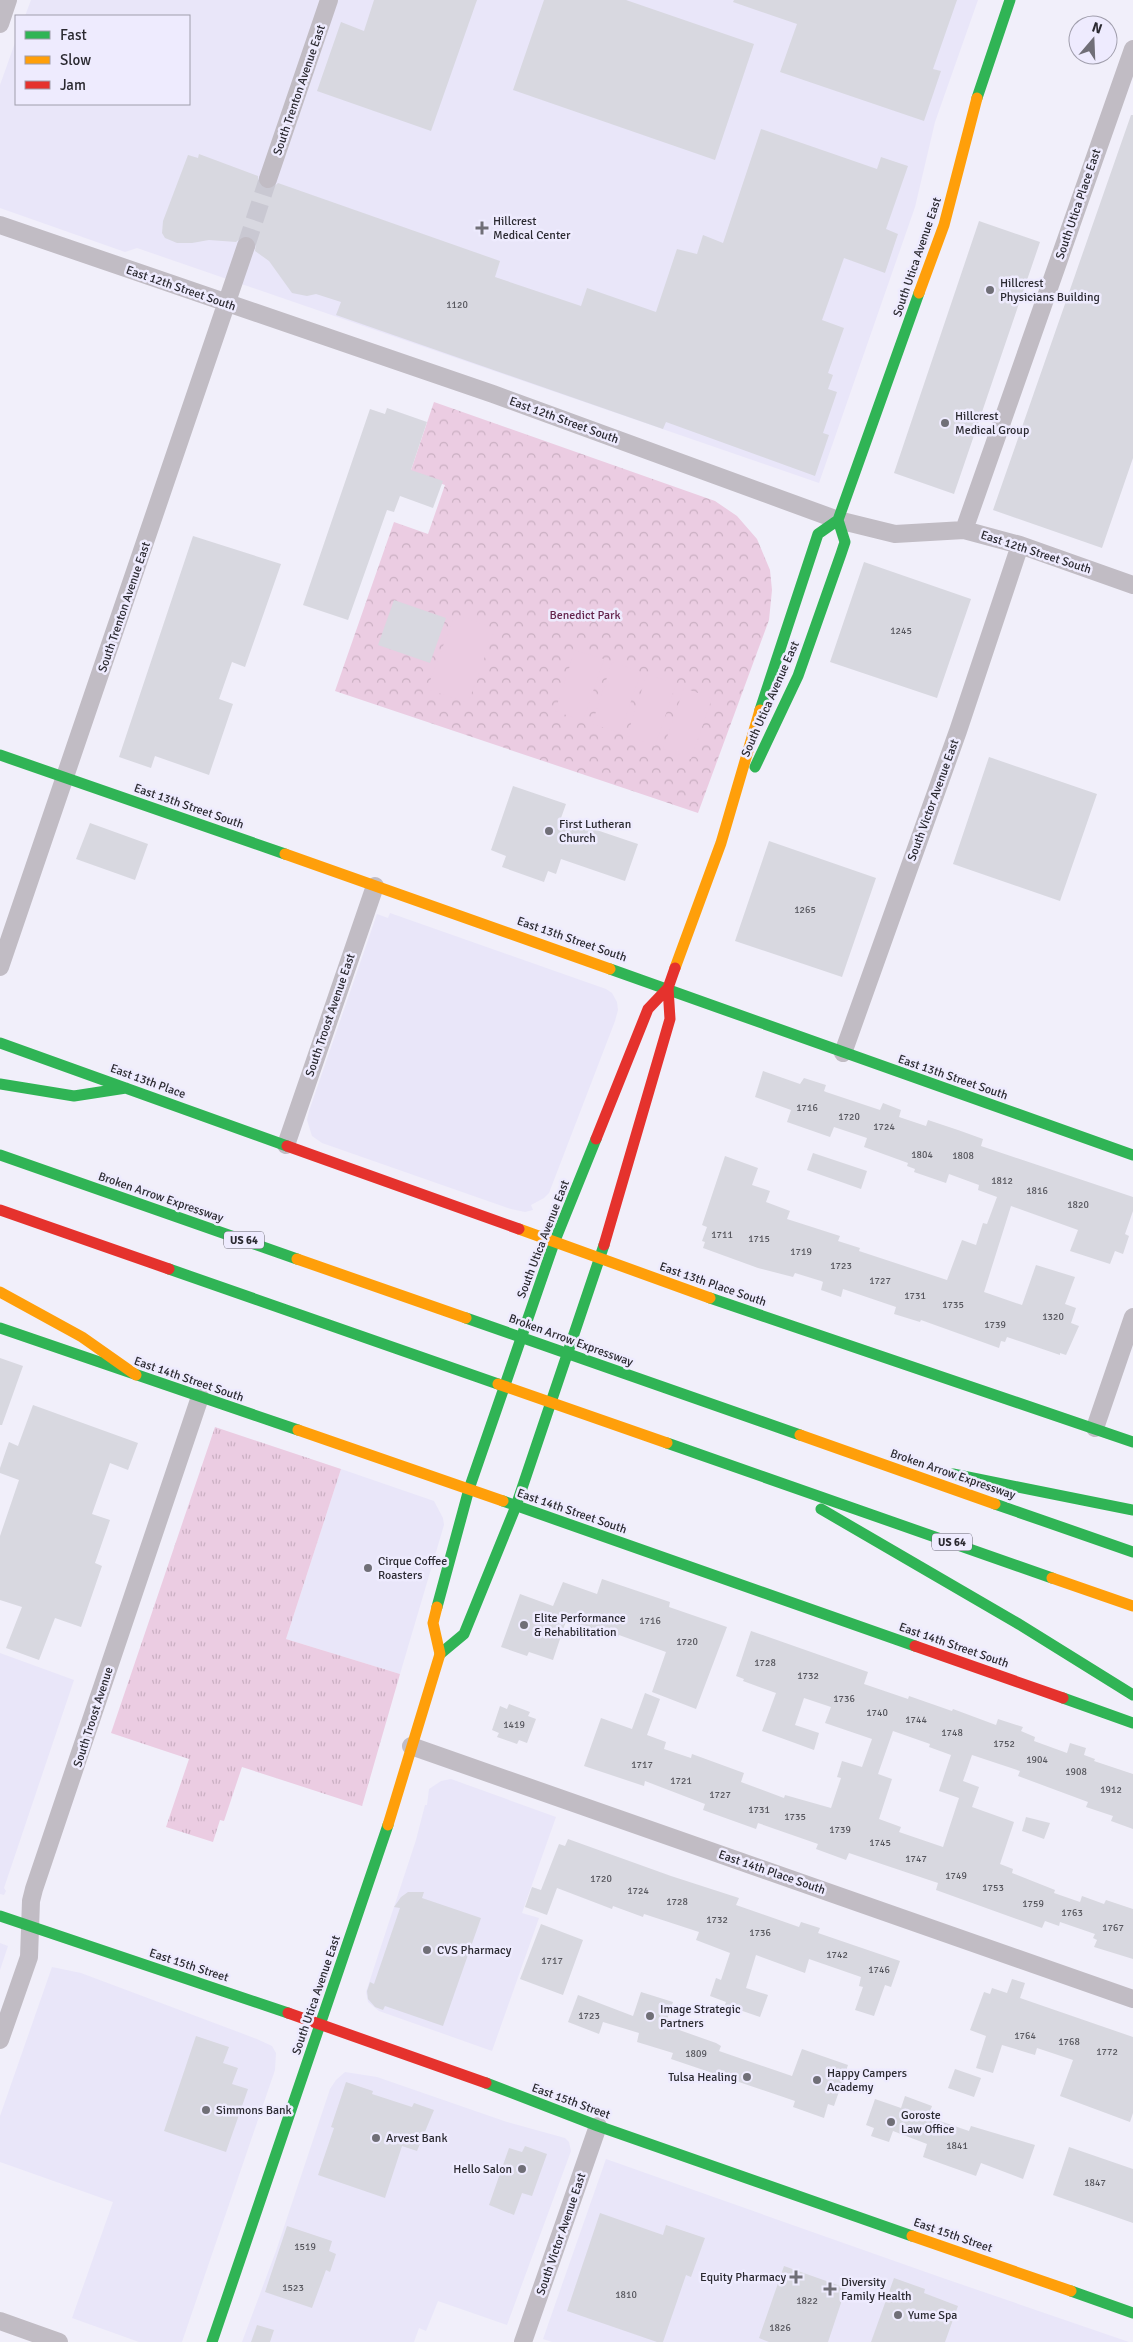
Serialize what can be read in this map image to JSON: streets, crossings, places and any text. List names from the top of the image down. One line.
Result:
{"streets":{"main road":["South Utica Avenue East","East 13th Street South","East 13th Place","Broken Arrow Expressway","US 64","East 13th Place South","East 14th Street South","East 15th Street"],"street":["South Trenton Avenue East","South Utica Place East","East 12th Street South","South Victor Avenue East","South Troost Avenue East","South Troost Avenue","East 14th Place South"]},"crossings":[["South Trenton Avenue East","East 12th Street South"],["South Trenton Avenue East","East 13th Street South"],["South Utica Place East","East 12th Street South"],["South Utica Avenue East","East 12th Street South"],["South Utica Avenue East","East 13th Street South"],["South Utica Avenue East","East 13th Place South"],["South Utica Avenue East","East 14th Street South"],["South Utica Avenue East","East 14th Place South"],["South Utica Avenue East","East 15th Street"],["East 12th Street South","South Victor Avenue East"],["South Victor Avenue East","East 13th Street South"],["South Victor Avenue East","East 15th Street"],["East 13th Street South","South Troost Avenue East"],["South Troost Avenue East","East 13th Place"],["South Troost Avenue East","East 13th Place South"],["East 13th Place","East 13th Place South"],["East 14th Street South","South Troost Avenue"],["South Troost Avenue","East 15th Street"]],"parks":["Benedict Park"],"places":{"health":["Hillcrest Medical Center","Equity Pharmacy","Diversity Family Health"],"other":["Hillcrest Physicians Building","Hillcrest Medical Group","First Lutheran Church","Cirque Coffee Roasters","Elite Performance & Rehabilitation","CVS Pharmacy","Image Strategic Partners","Tulsa Healing","Happy Campers Academy","Simmons Bank","Goroste Law Office","Arvest Bank","Hello Salon","Yume Spa"]},"house_numbers":["1120","1245","1265","1716","1720","1724","1804","1808","1812","1816","1820","1711","1715","1719","1723","1727","1731","1735","1320","1739","1716","1720","1728","1732","1736","1740","1744","1419","1748","1752","1904","1717","1908","1721","1912","1727","1731","1735","1739","1745","1747","1749","1720","1753","1724","1728","1759","1763","1732","1767","1736","1742","1717","1746","1723","1764","1768","1772","1809","1841","1847","1519","1523","1810","1822","1826"],"legend":["Fast","Slow","Jam"],"north":"top"}
